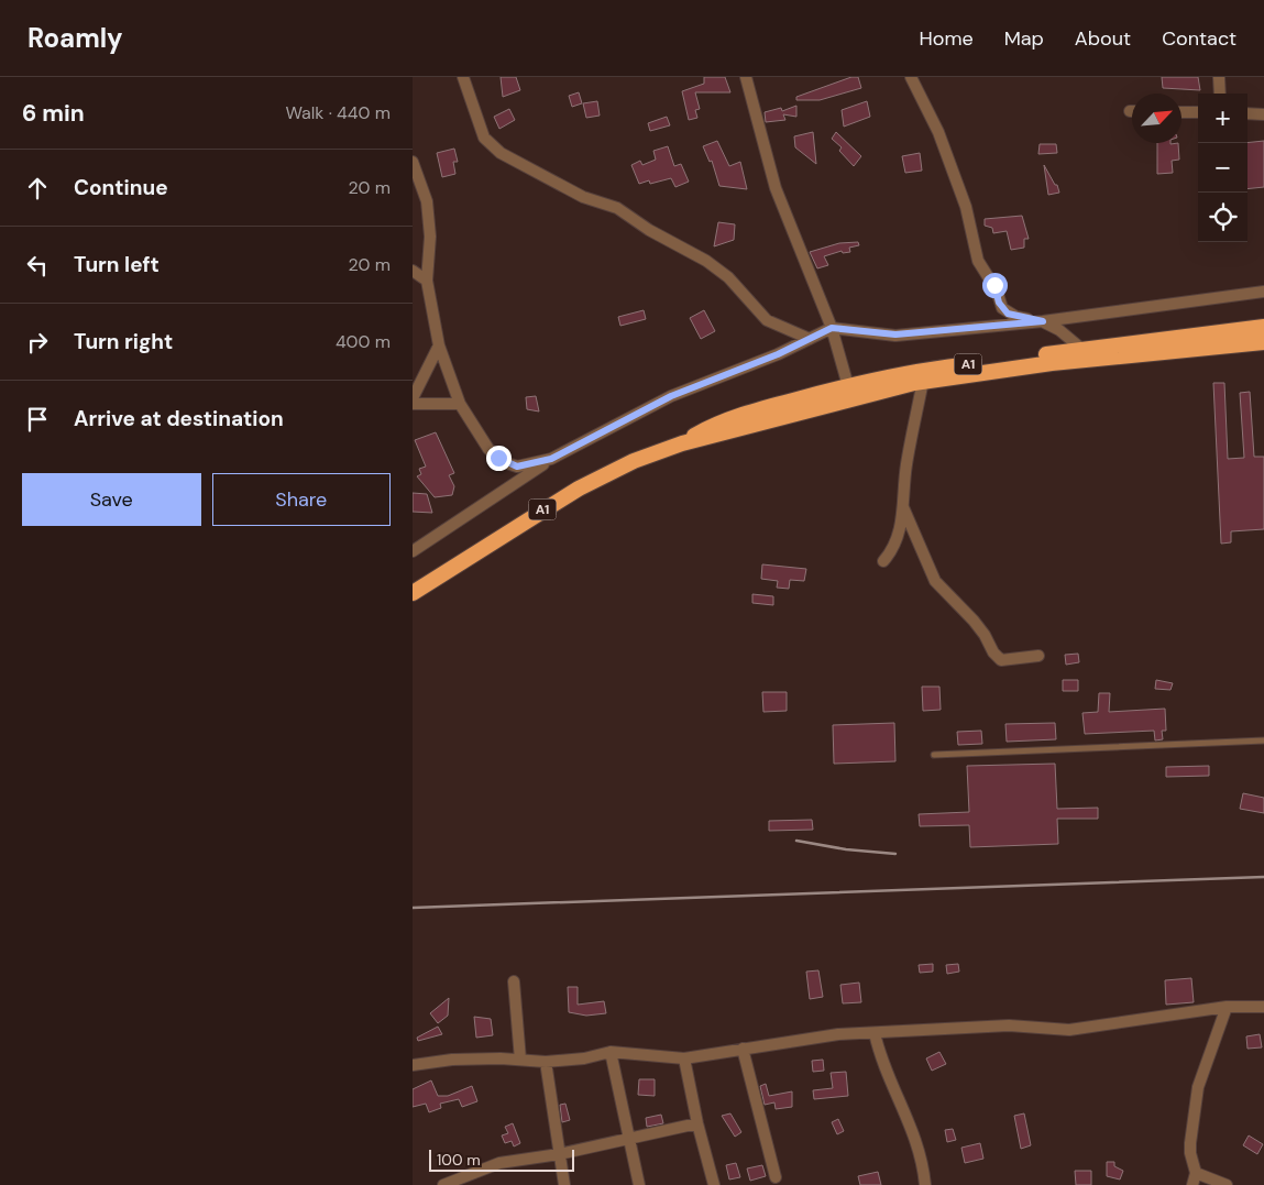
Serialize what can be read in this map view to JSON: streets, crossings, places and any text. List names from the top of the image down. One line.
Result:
{"streets":{"highway":["A1"]},"scale_bar":"100 m","north":"top right","page":{"header":"Roamly","nav":["Home","Map","About","Contact"],"heading":["6 min","Walk · 440 m"],"map_buttons":["+","−"],"list":[["Continue","20 m"],["Turn left","20 m"],["Turn right","400 m"],"Arrive at destination"],"buttons":["Save","Share"],"scale":"100 m"}}
